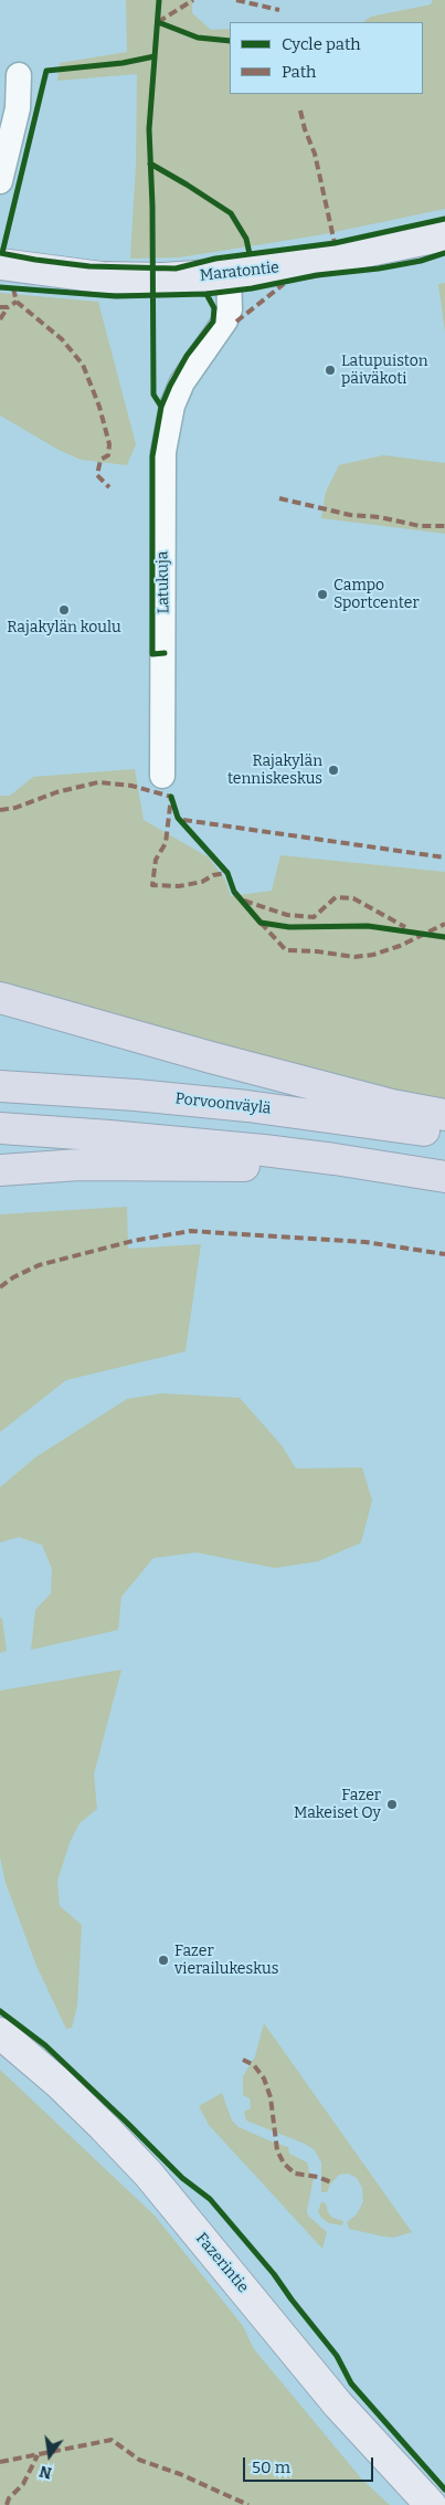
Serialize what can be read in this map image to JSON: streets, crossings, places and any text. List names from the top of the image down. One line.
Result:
{"streets":{"highway":["Porvoonväylä"],"main road":["Maratontie","Fazerintie"],"street":["Latukuja"]},"crossings":[["Maratontie","Latukuja"]],"places":["Latupuiston päiväkoti","Campo Sportcenter","Rajakylän koulu","Rajakylän tenniskeskus","Fazer Makeiset Oy","Fazer vierailukeskus"],"legend":["Cycle path","Path"],"scale_bar":"50 m","north":"bottom"}
